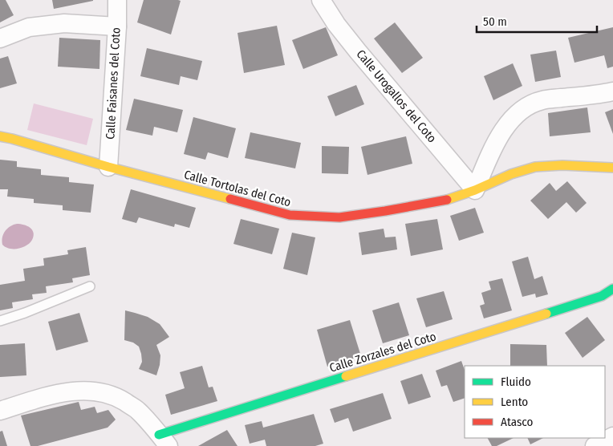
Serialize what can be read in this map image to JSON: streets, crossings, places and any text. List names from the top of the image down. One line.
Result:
{"streets":{"street":["Calle Faisanes del Coto","Calle Urogallos del Coto","Calle Tortolas del Coto","Calle Zorzales del Coto"]},"crossings":[["Calle Faisanes del Coto","Calle Tortolas del Coto"],["Calle Urogallos del Coto","Calle Tortolas del Coto"]],"legend":["Fluido","Lento","Atasco"],"scale_bar":"50 m"}
